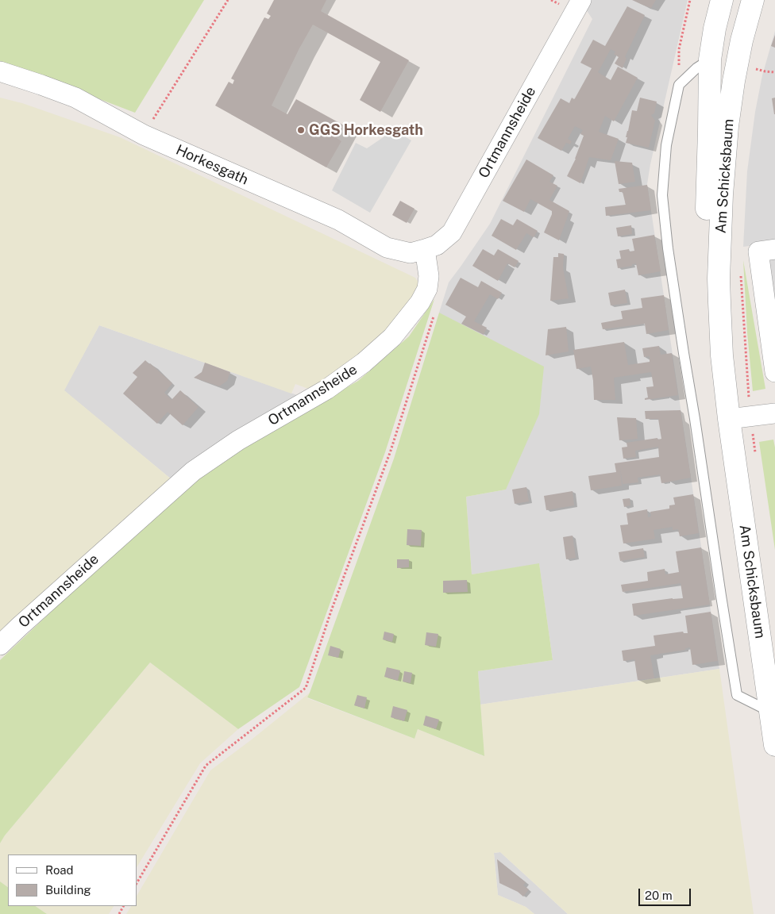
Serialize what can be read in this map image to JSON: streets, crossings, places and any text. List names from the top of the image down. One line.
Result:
{"streets":{"street":["Ortmannsheide","Horkesgath","Am Schicksbaum"]},"crossings":[["Ortmannsheide","Horkesgath"]],"places":["GGS Horkesgath"],"legend":["Road","Building"],"scale_bar":"20 m"}
